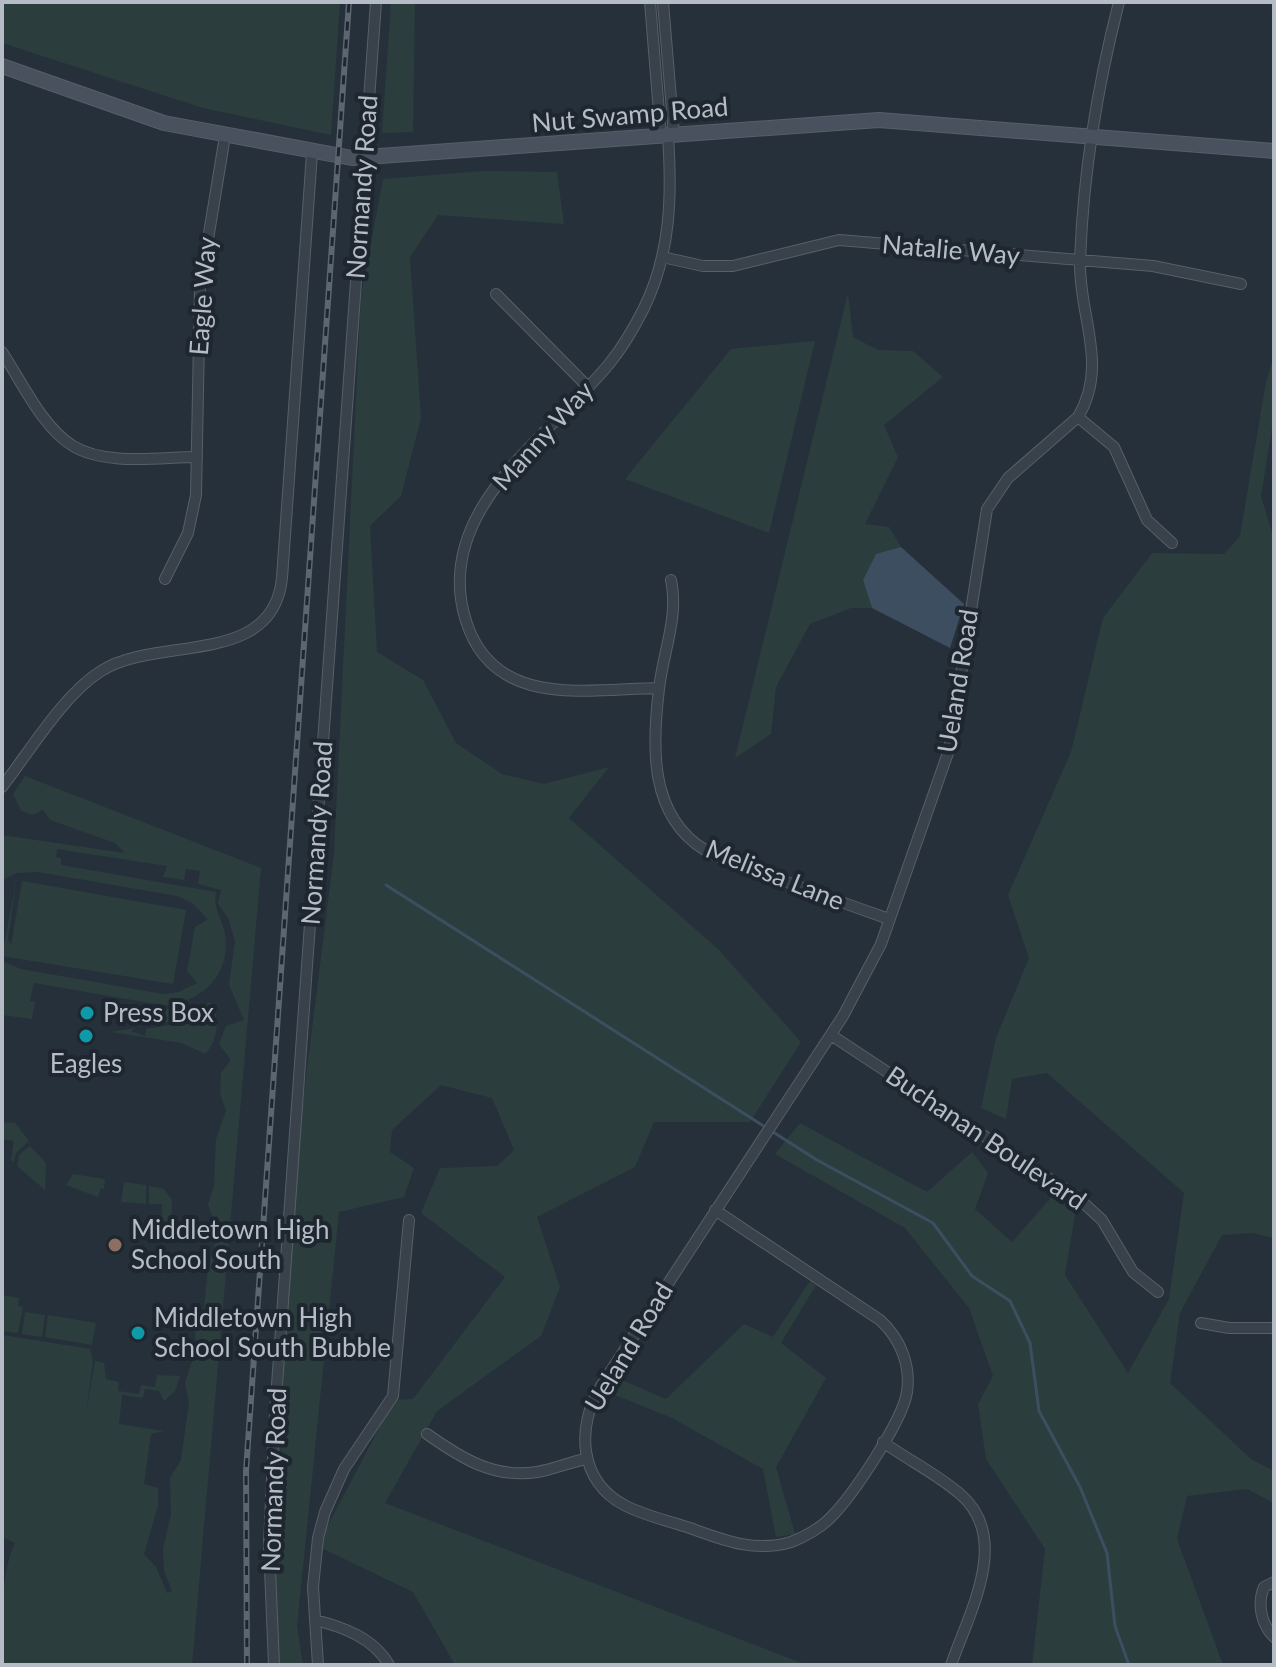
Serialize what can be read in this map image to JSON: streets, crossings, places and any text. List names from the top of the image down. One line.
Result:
{"streets":{"main road":["Nut Swamp Road"],"street":["Normandy Road","Natalie Way","Eagle Way","Manny Way","Ueland Road","Melissa Lane","Buchanan Boulevard"]},"crossings":[["Nut Swamp Road","Normandy Road"],["Nut Swamp Road","Eagle Way"],["Nut Swamp Road","Manny Way"],["Nut Swamp Road","Ueland Road"],["Natalie Way","Manny Way"],["Natalie Way","Ueland Road"],["Manny Way","Melissa Lane"],["Ueland Road","Melissa Lane"],["Ueland Road","Buchanan Boulevard"]],"places":["Press Box","Eagles","Middletown High School South","Middletown High School South Bubble"]}
